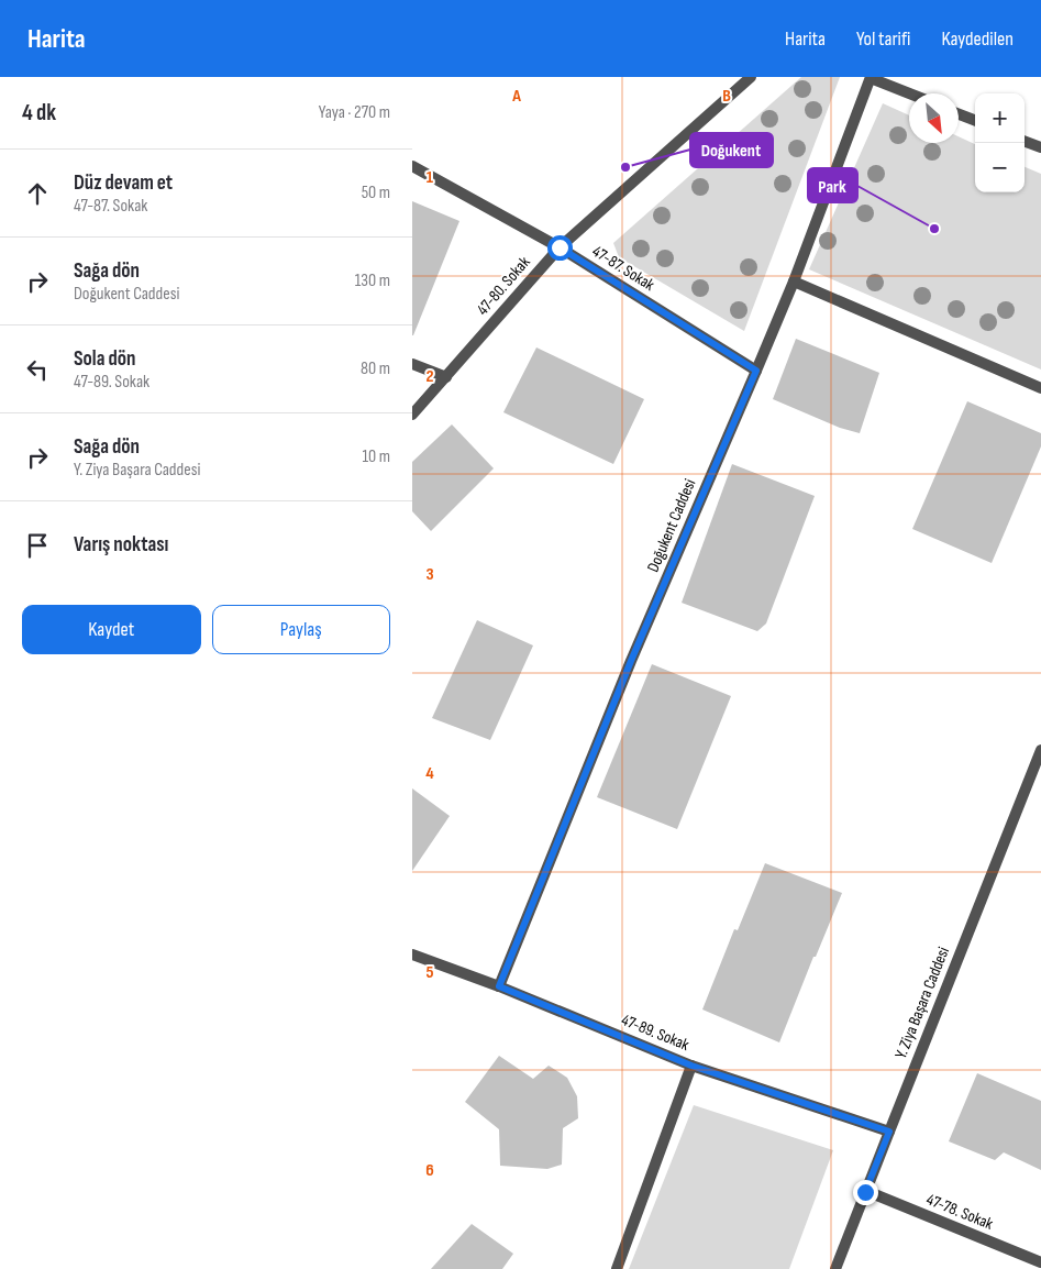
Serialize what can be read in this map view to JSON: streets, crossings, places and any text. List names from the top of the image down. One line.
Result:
{"streets":{"street":["47-87. Sokak","47-80. Sokak","Doğukent Caddesi","Y. Ziya Başara Caddesi","47-89. Sokak","47-78. Sokak"]},"crossings":[["47-87. Sokak","47-80. Sokak"],["47-87. Sokak","Doğukent Caddesi"],["Doğukent Caddesi","47-89. Sokak"],["Y. Ziya Başara Caddesi","47-89. Sokak"],["Y. Ziya Başara Caddesi","47-78. Sokak"]],"places":["Doğukent","Park"],"north":"bottom right","page":{"header":"Harita","nav":["Harita","Yol tarifi","Kaydedilen"],"heading":["4 dk","Yaya · 270 m"],"map_buttons":["+","−"],"list":[["Düz devam et","47-87. Sokak","50 m"],["Sağa dön","Doğukent Caddesi","130 m"],["Sola dön","47-89. Sokak","80 m"],["Sağa dön","Y. Ziya Başara Caddesi","10 m"],"Varış noktası"],"buttons":["Kaydet","Paylaş"]},"grid":{"columns":["A","B"],"rows":["1","2","3","4","5","6"]}}
